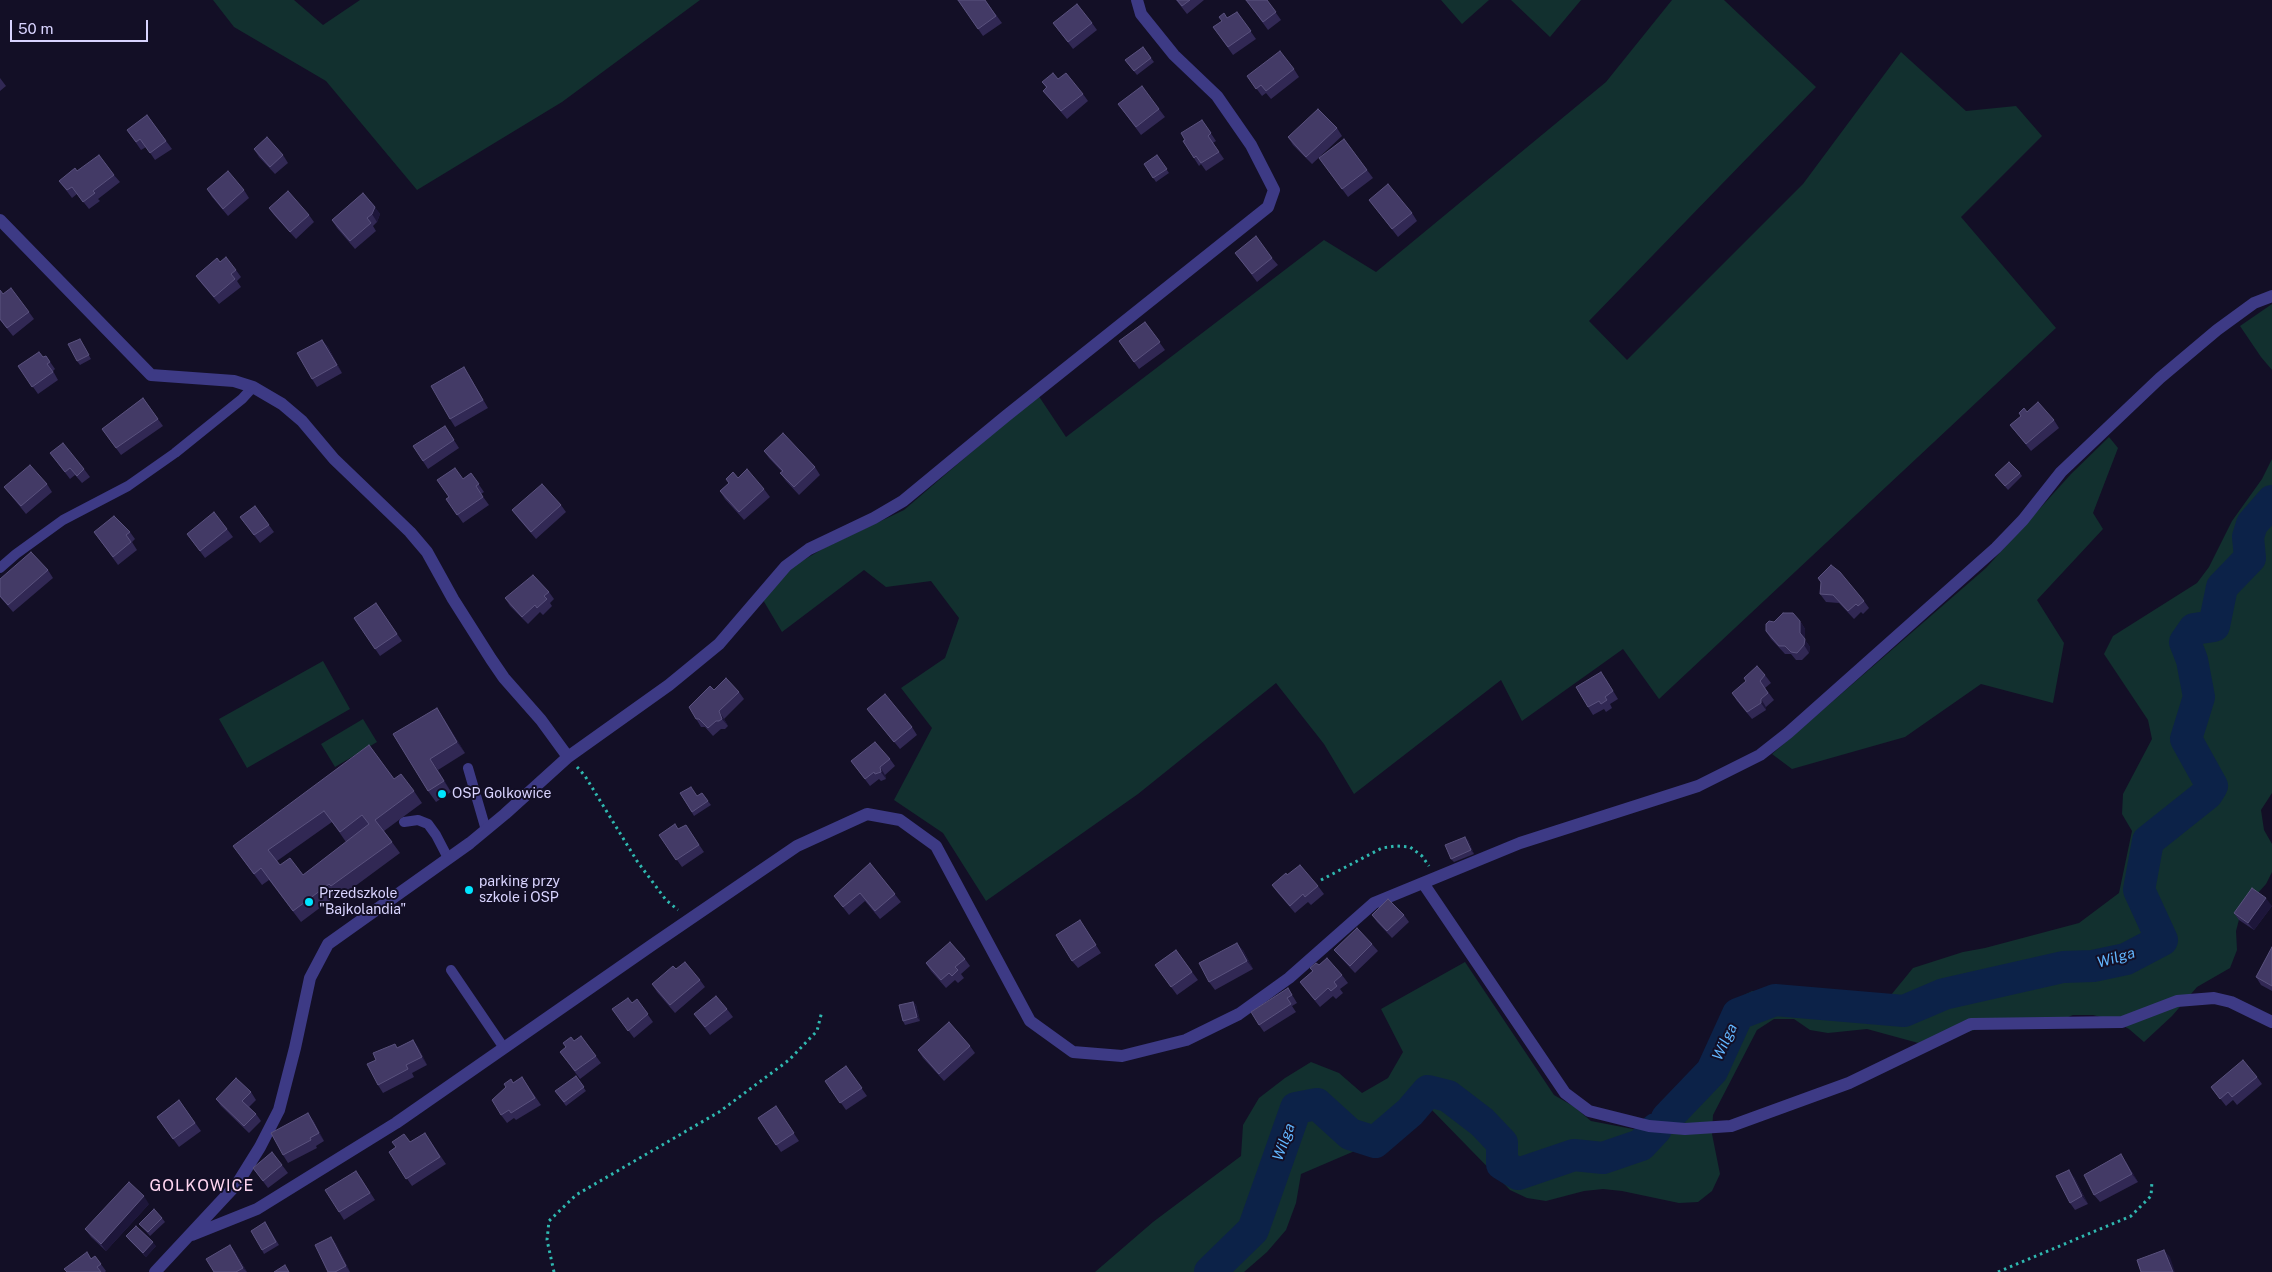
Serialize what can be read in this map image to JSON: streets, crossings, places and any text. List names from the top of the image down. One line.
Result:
{"districts":["GOLKOWICE"],"water":["Wilga"],"places":["OSP Golkowice","parking przy szkole i OSP","Przedszkole \"Bajkolandia\""],"scale_bar":"50 m"}
